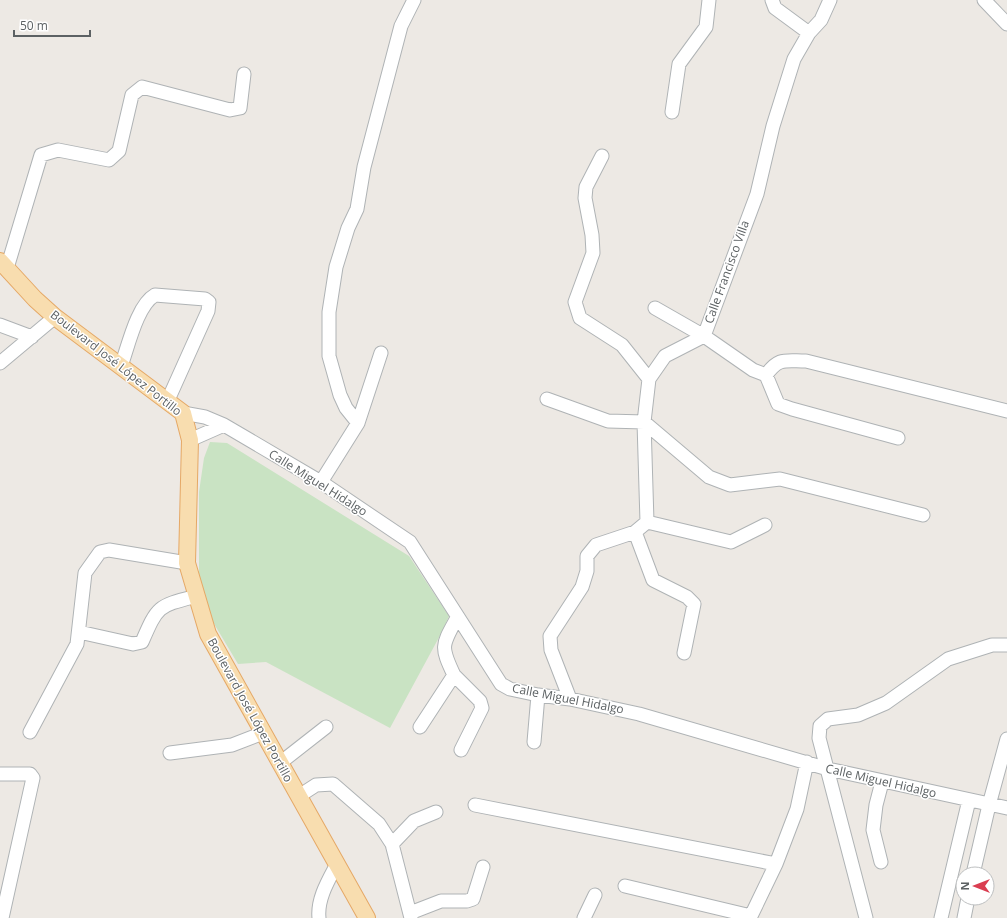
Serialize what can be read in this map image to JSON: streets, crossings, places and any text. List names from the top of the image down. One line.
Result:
{"streets":{"main road":["Boulevard José López Portillo"],"street":["Calle Francisco Villa","Calle Miguel Hidalgo"]},"crossings":[["Boulevard José López Portillo","Calle Miguel Hidalgo"]],"scale_bar":"50 m","north":"left"}
